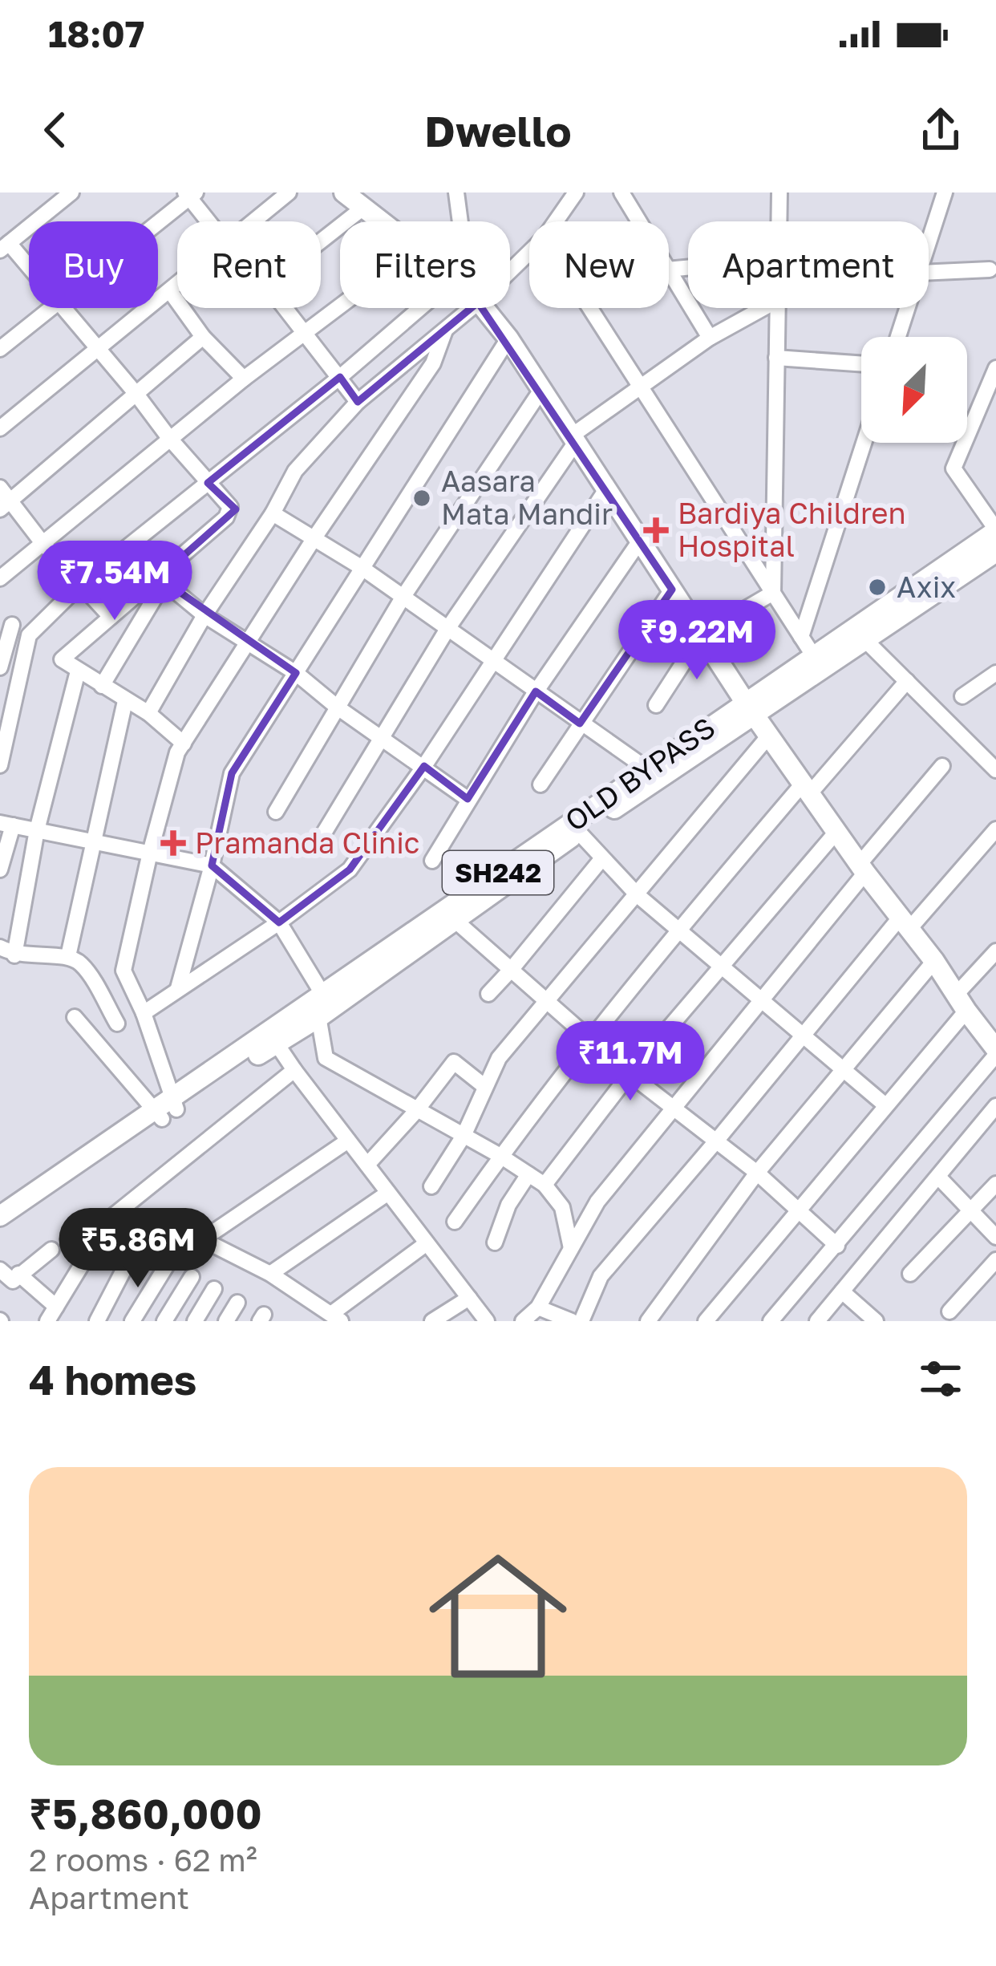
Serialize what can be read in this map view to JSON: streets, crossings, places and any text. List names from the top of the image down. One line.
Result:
{"streets":{"main road":["OLD BYPASS","SH242"]},"places":{"other":["Aasara Mata Mandir","Axix"],"health":["Bardiya Children Hospital","Pramanda Clinic"]},"north":"bottom left","page":{"status":"18:07","header":"Dwello","chip":["Buy","Rent","Filters","New","Apartment"],"price":["₹7.54M","₹9.22M","₹11.7M","₹5.86M"],"heading":"4 homes","list":[{"name":"₹5,860,000","note":"2 rooms · 62 m² · Apartment"}]}}
